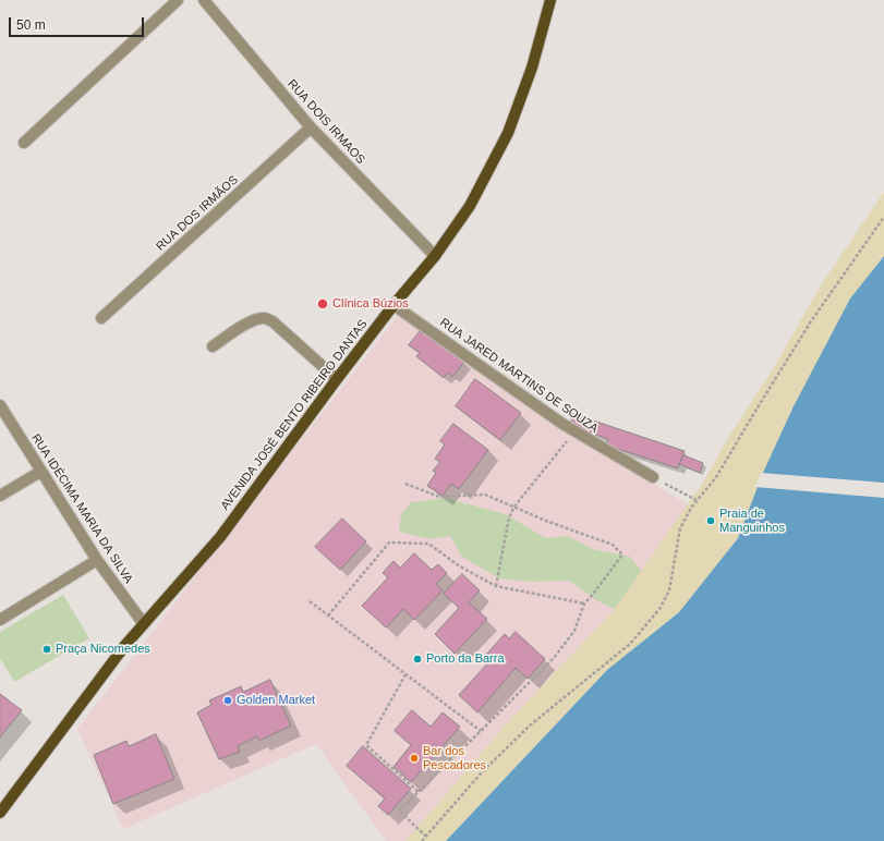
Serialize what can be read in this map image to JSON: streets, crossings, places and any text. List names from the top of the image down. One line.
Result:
{"streets":{"main road":["AVENIDA JOSÉ BENTO RIBEIRO DANTAS"],"street":["RUA DOIS IRMAOS","RUA DOS IRMÃOS","RUA JARED MARTINS DE SOUZA","RUA IDÉCIMA MARIA DA SILVA"]},"crossings":[["RUA DOIS IRMAOS","RUA DOS IRMÃOS"],["RUA DOIS IRMAOS","AVENIDA JOSÉ BENTO RIBEIRO DANTAS"],["RUA JARED MARTINS DE SOUZA","AVENIDA JOSÉ BENTO RIBEIRO DANTAS"],["AVENIDA JOSÉ BENTO RIBEIRO DANTAS","RUA IDÉCIMA MARIA DA SILVA"]],"places":["Clínica Búzios","Praia de Manguinhos","Praça Nicomedes","Porto da Barra","Golden Market","Bar dos Pescadores"],"scale_bar":"50 m"}
